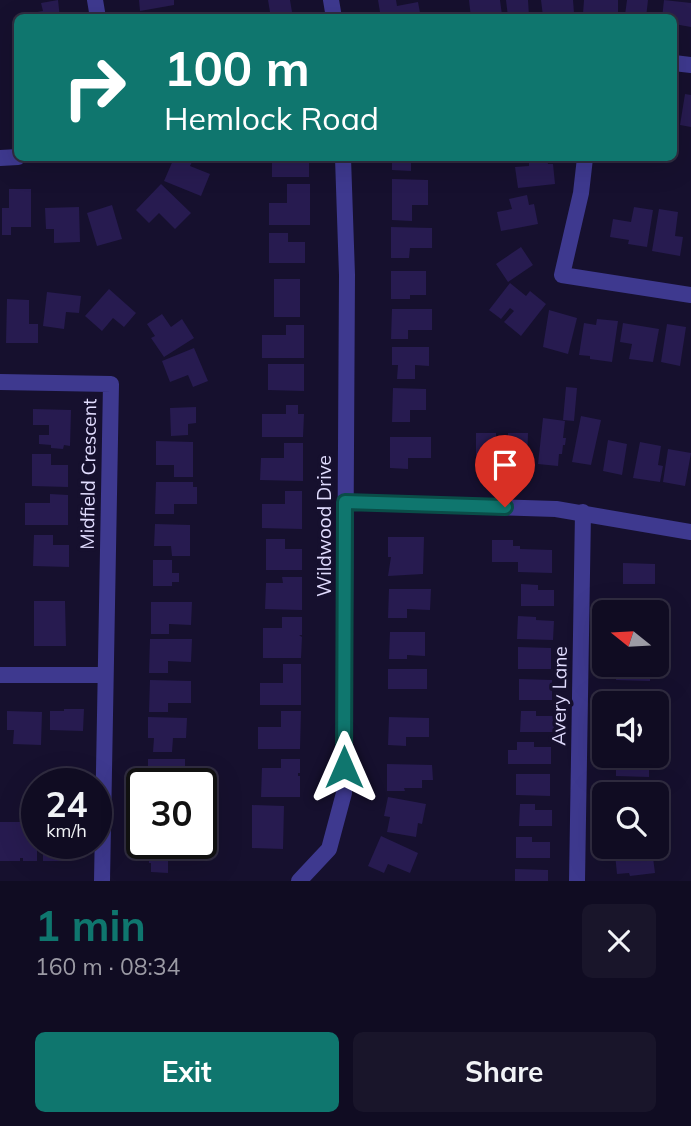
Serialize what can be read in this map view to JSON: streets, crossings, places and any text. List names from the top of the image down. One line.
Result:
{"streets":{"street":["Midfield Crescent","Wildwood Drive","Avery Lane"]},"north":"left","page":{"turn":["100 m","Hemlock Road"],"speed":"24 km/h","limit":"30","heading":["1 min","160 m · 08:34"],"buttons":["Exit","Share"]}}
